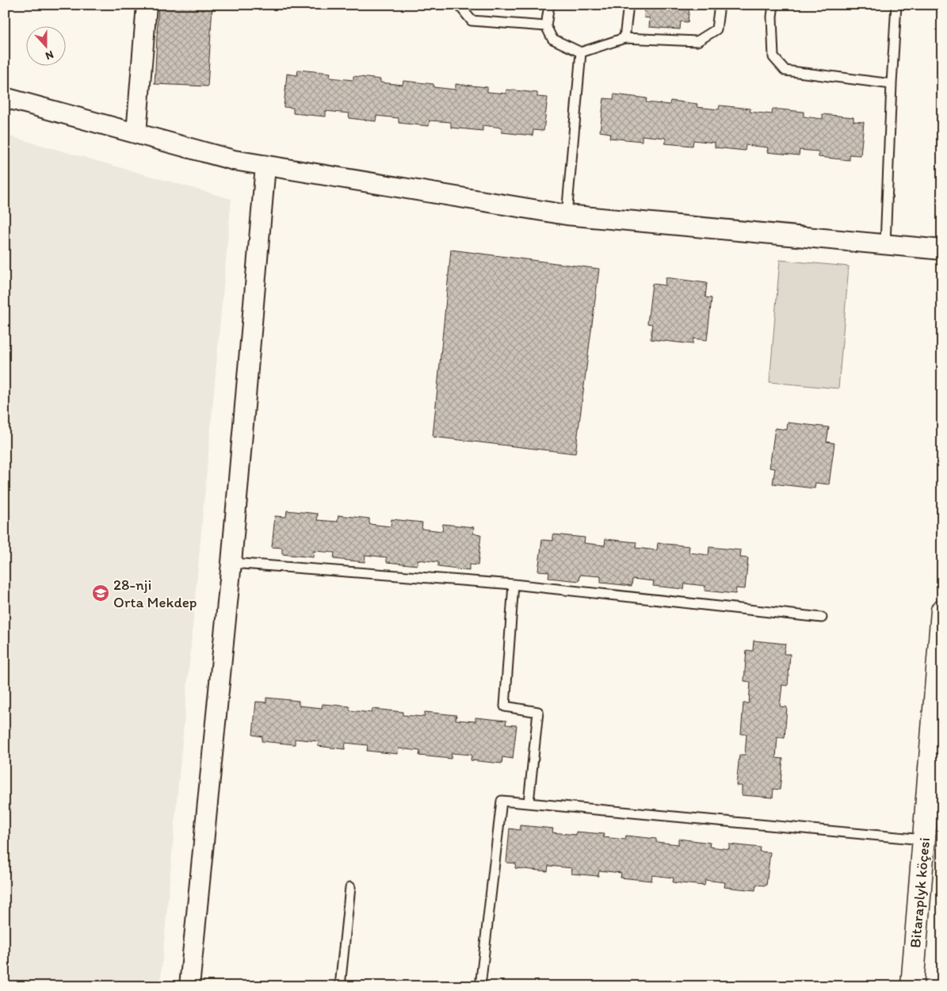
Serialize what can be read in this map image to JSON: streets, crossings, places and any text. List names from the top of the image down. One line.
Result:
{"streets":{"highway":["Bitaraplyk köçesi"]},"places":{"school or university":["28-nji Orta Mekdep"]},"north":"bottom"}
